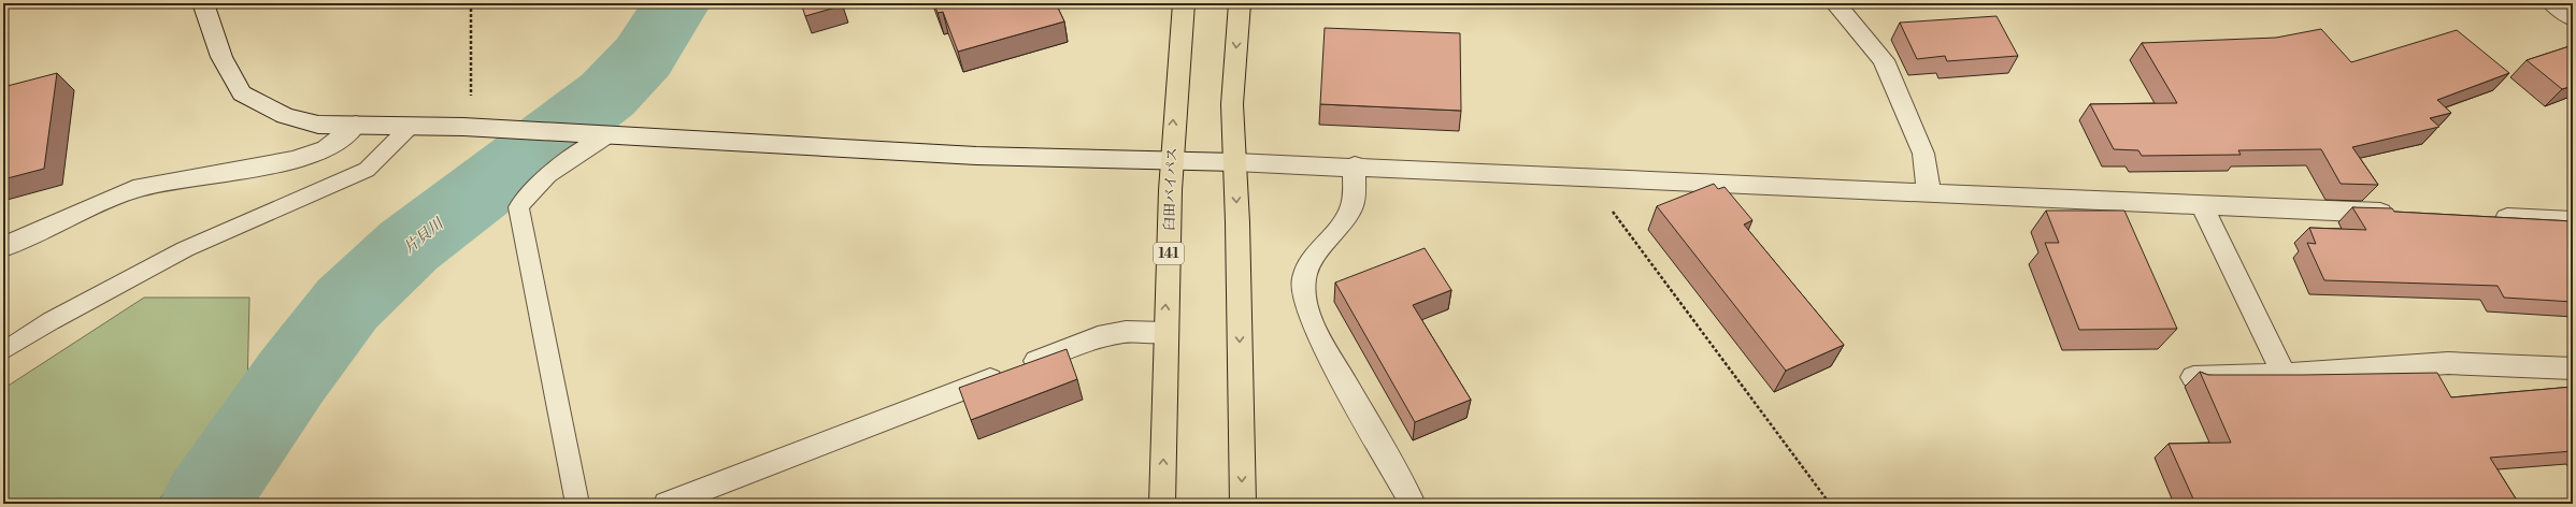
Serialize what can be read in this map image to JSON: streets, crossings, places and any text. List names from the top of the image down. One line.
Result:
{"streets":{"highway":["臼田バイパス","141"]},"water":["片貝川"]}
